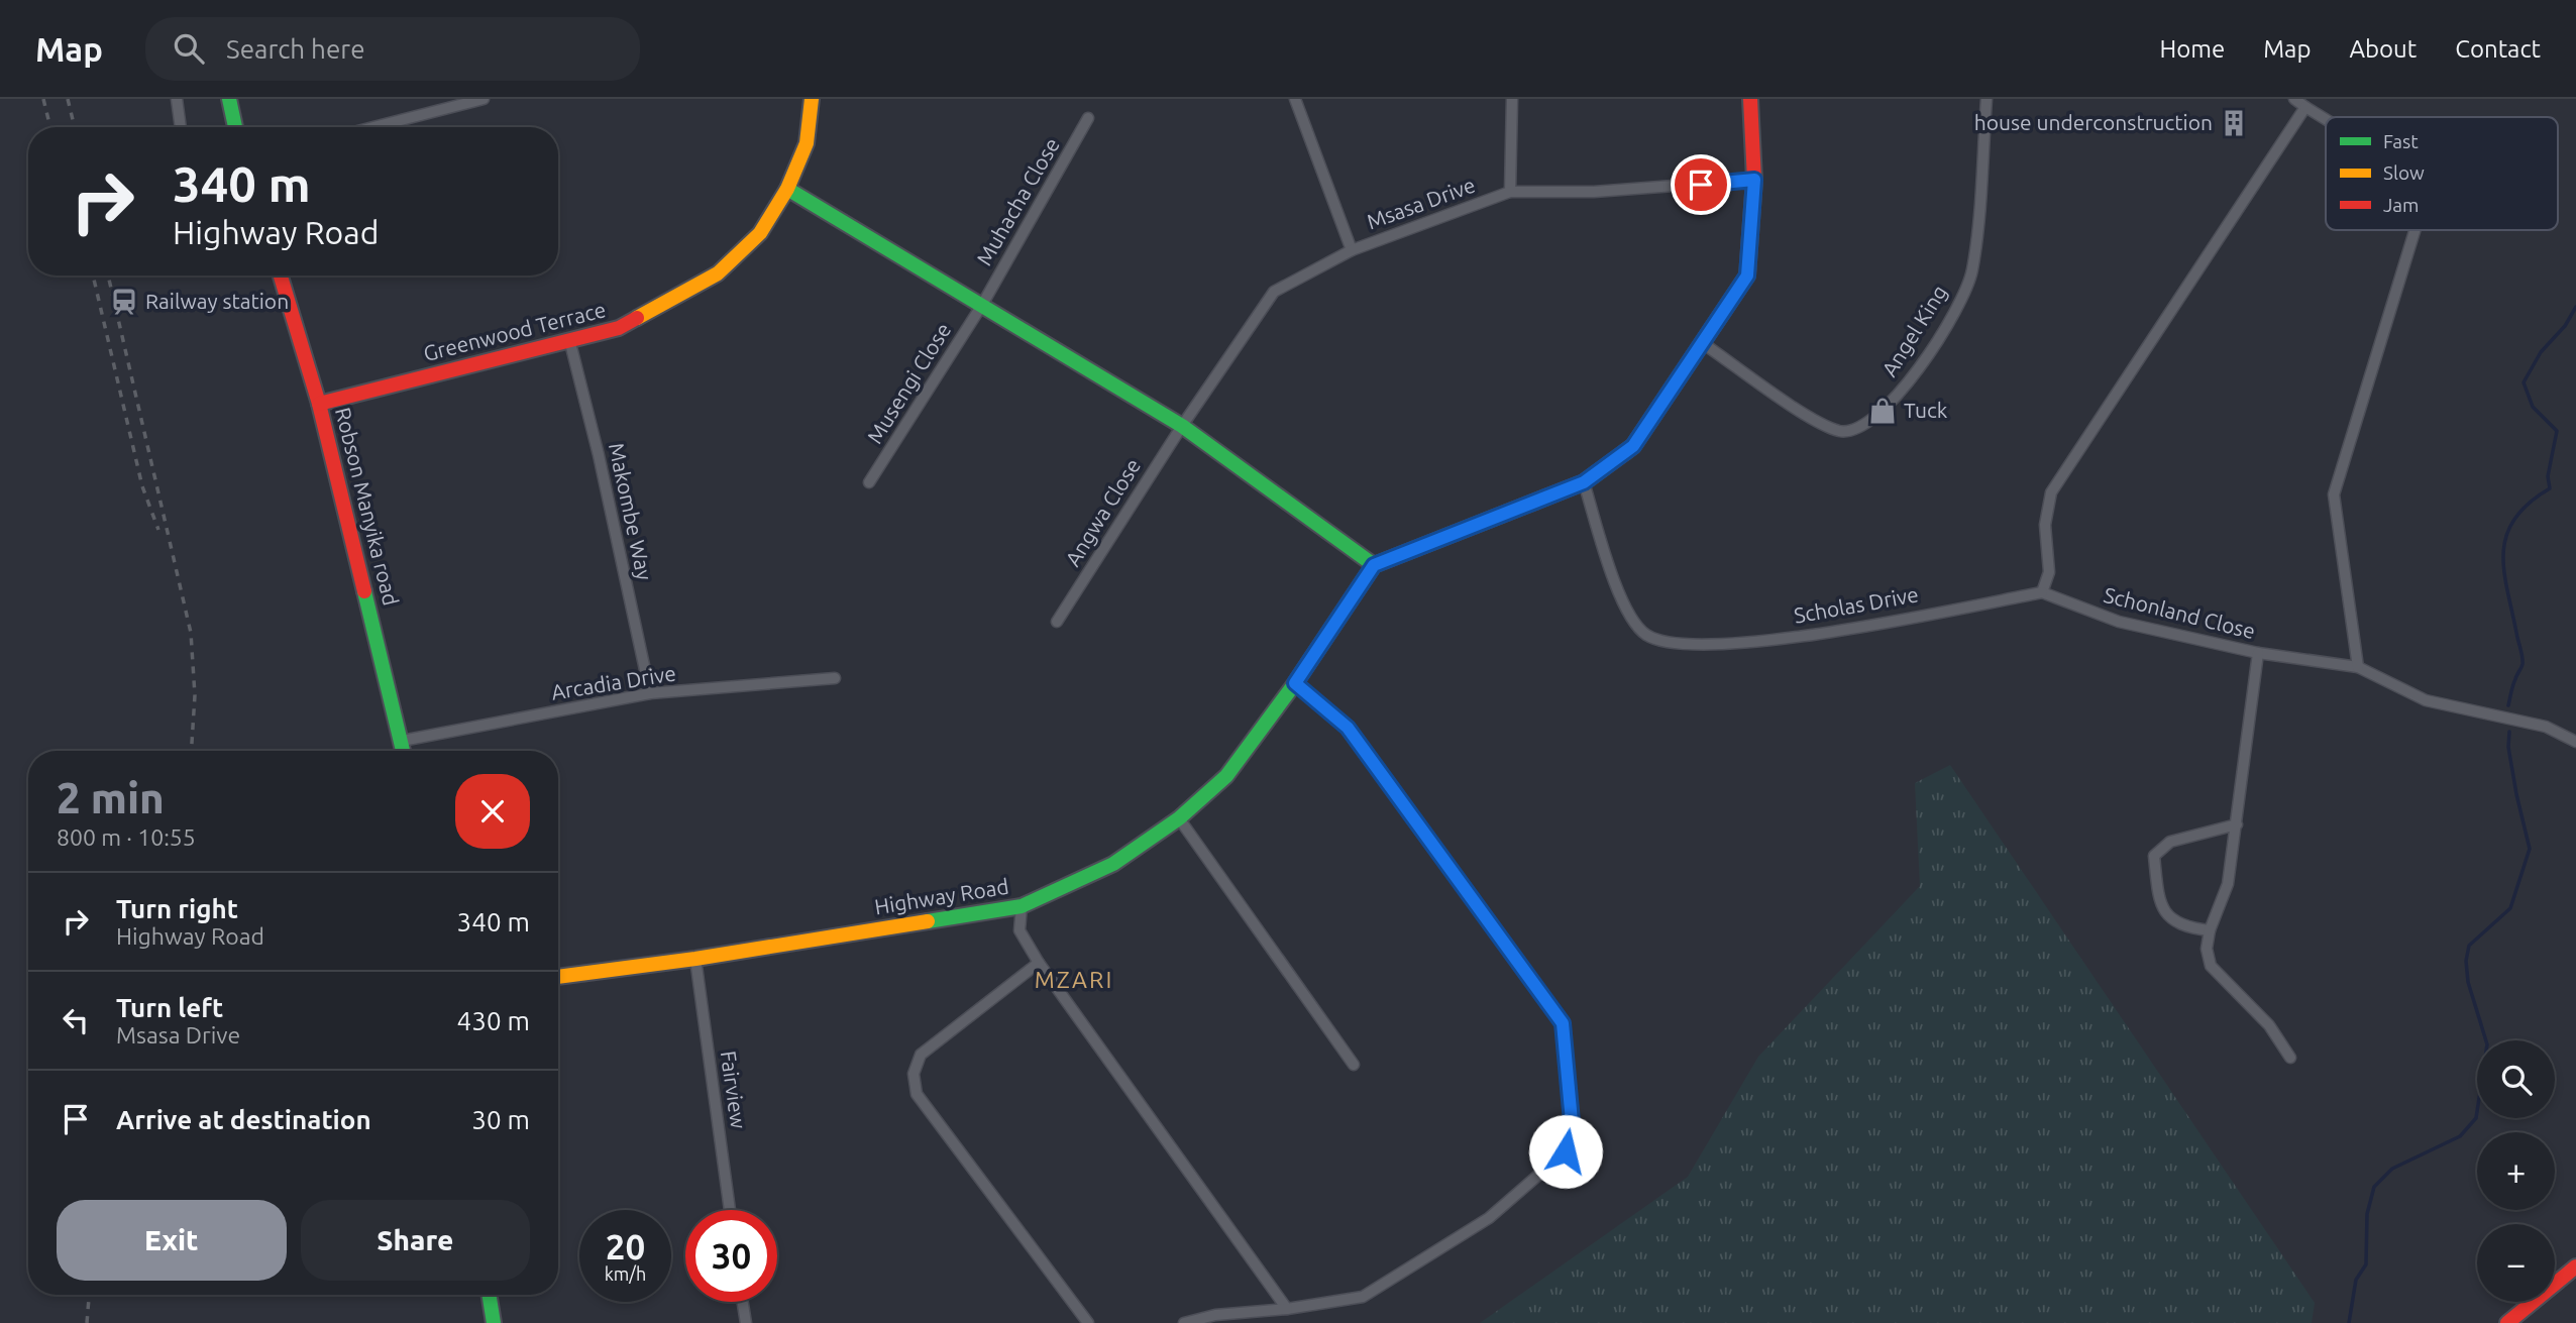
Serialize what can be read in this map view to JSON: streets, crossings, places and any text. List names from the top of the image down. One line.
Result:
{"streets":{"main road":["Greenwood Terrace","Robson Manyika road","Highway Road"],"street":["Muhacha Close","Msasa Drive","Angel King","Musengi Close","Makombe Way","Angwa Close","Scholas Drive","Schonland Close","Arcadia Drive","Fairview"]},"crossings":[["Muhacha Close","Musengi Close"],["Msasa Drive","Angwa Close"],["Greenwood Terrace","Robson Manyika road"],["Greenwood Terrace","Makombe Way"],["Robson Manyika road","Arcadia Drive"],["Makombe Way","Arcadia Drive"],["Scholas Drive","Schonland Close"],["Highway Road","Fairview"]],"districts":["MZARI"],"places":{"building":["house underconstruction"],"station":["Railway station"],"shop":["Tuck"]},"legend":["Fast","Slow","Jam"],"page":{"header":"Map","search":"Search here","nav":["Home","Map","About","Contact"],"turn":["340 m","Highway Road"],"heading":["2 min","800 m · 10:55"],"list":[{"name":"Turn right","note":"Highway Road","value":"340 m"},{"name":"Turn left","note":"Msasa Drive","value":"430 m"},{"name":"Arrive at destination","value":"30 m"}],"map_buttons":["+","−"],"buttons":["Exit","Share"],"speed":"20 km/h","limit":"30"}}
